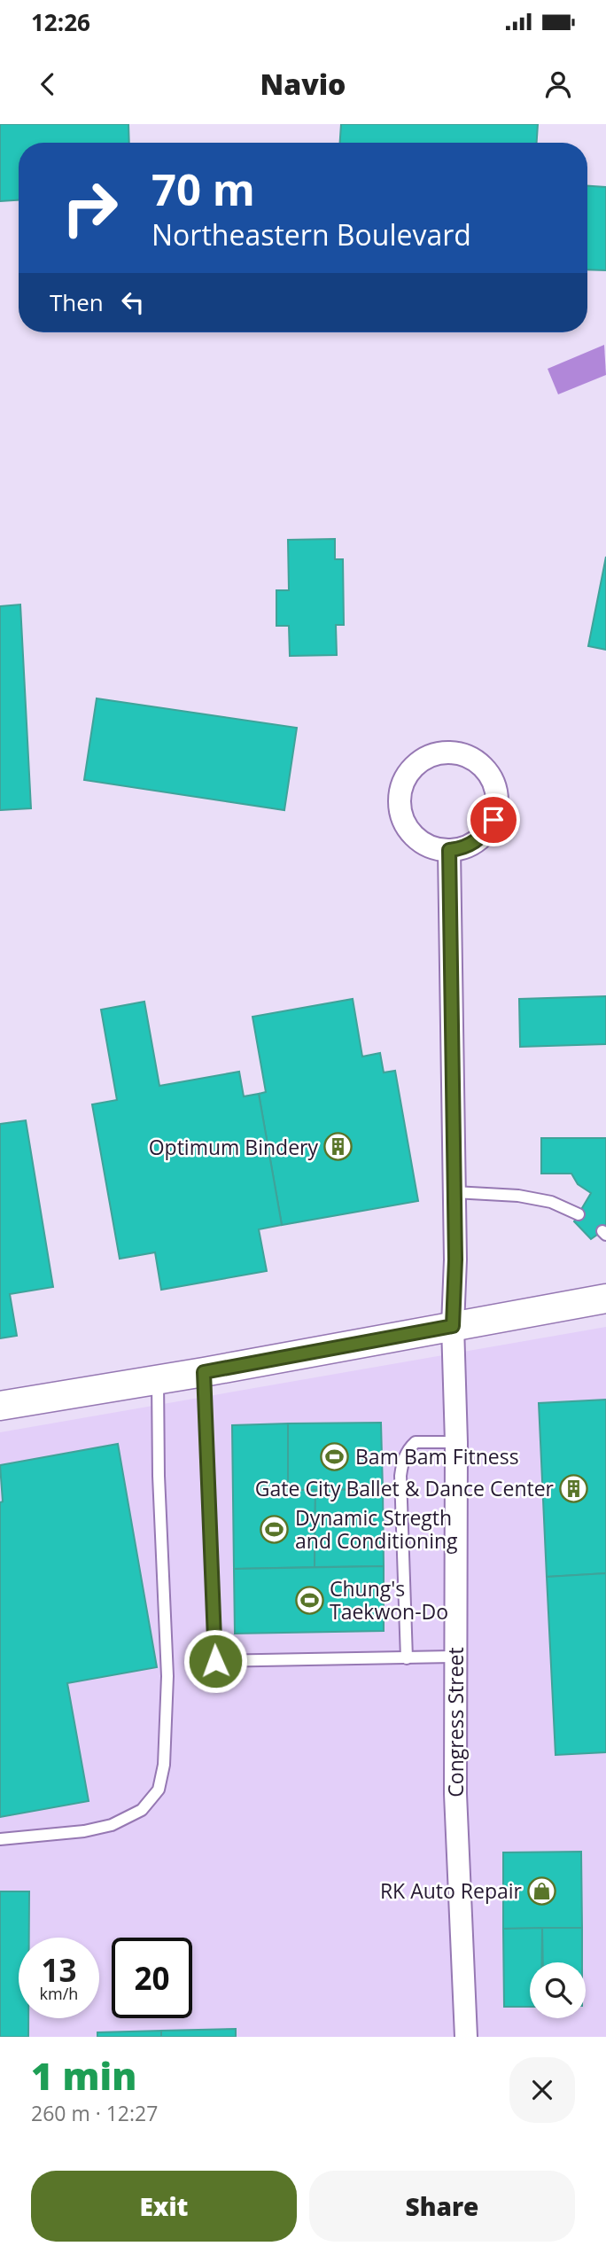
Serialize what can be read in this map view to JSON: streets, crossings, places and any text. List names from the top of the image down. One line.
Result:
{"streets":{"street":["Congress Street"]},"places":{"building":["Optimum Bindery","Gate City Ballet & Dance Center"],"sports":["Bam Bam Fitness","Dynamic Stregth and Conditioning","Chung's Taekwon-Do"],"shop":["RK Auto Repair"]},"page":{"status":"12:26","header":"Navio","turn":["70 m","Northeastern Boulevard"],"then":"Then","speed":"13 km/h","limit":"20","heading":["1 min","260 m · 12:27"],"buttons":["Exit","Share"]}}
